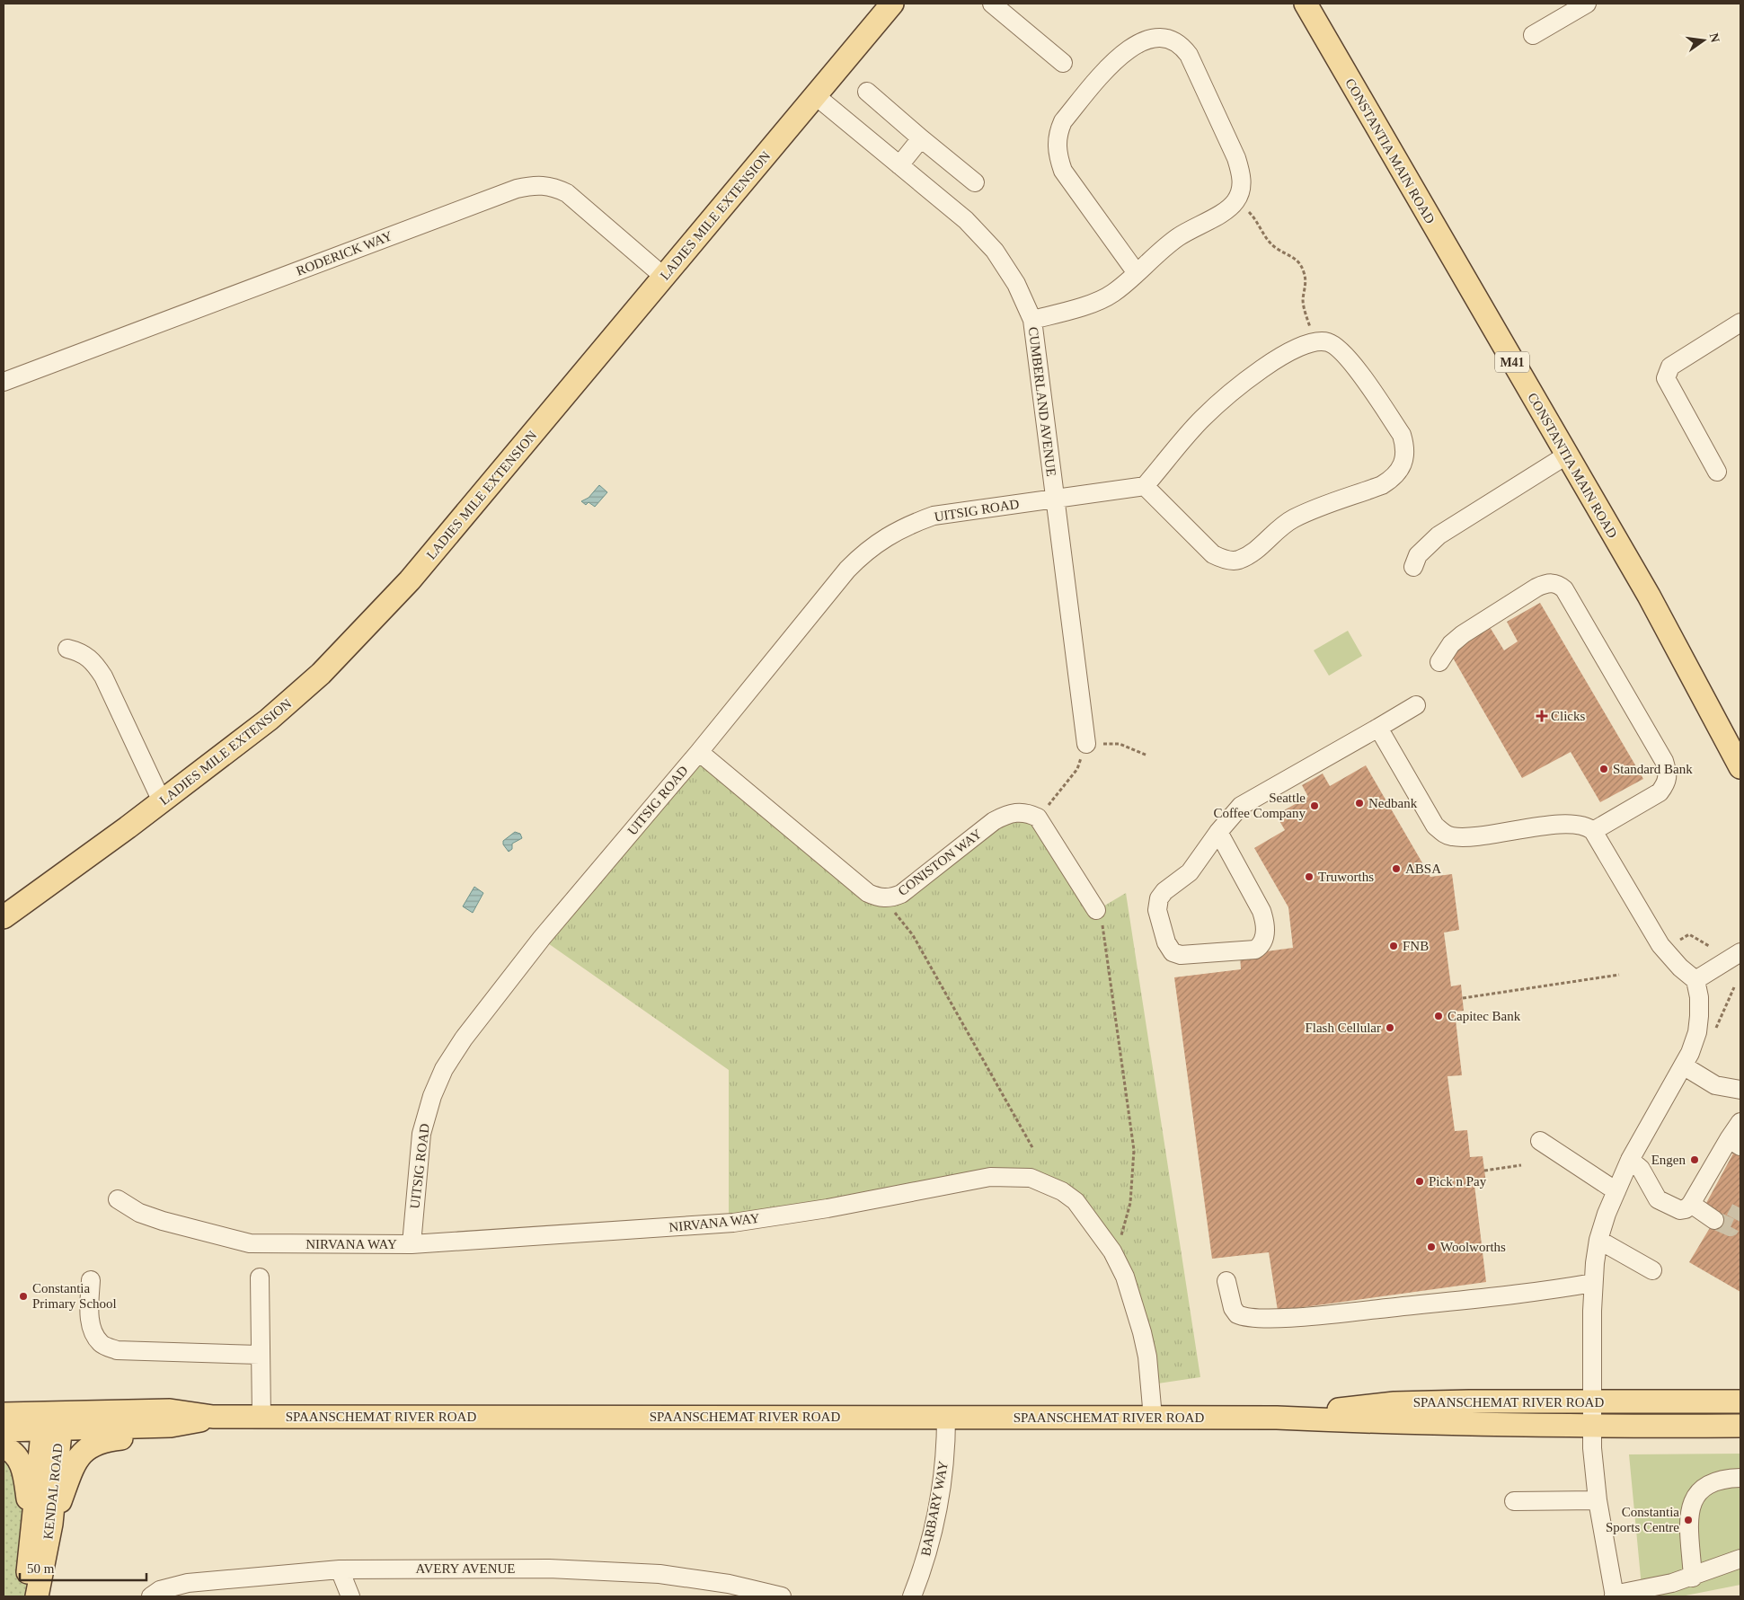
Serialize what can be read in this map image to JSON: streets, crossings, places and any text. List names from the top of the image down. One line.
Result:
{"streets":{"main road":["CONSTANTIA MAIN ROAD","LADIES MILE EXTENSION","M41","SPAANSCHEMAT RIVER ROAD","KENDAL ROAD"],"street":["RODERICK WAY","CUMBERLAND AVENUE","UITSIG ROAD","CONISTON WAY","NIRVANA WAY","BARBARY WAY","AVERY AVENUE"]},"crossings":[["LADIES MILE EXTENSION","RODERICK WAY"],["LADIES MILE EXTENSION","CUMBERLAND AVENUE"],["CUMBERLAND AVENUE","UITSIG ROAD"],["UITSIG ROAD","CONISTON WAY"],["UITSIG ROAD","NIRVANA WAY"],["NIRVANA WAY","SPAANSCHEMAT RIVER ROAD"],["SPAANSCHEMAT RIVER ROAD","KENDAL ROAD"],["SPAANSCHEMAT RIVER ROAD","BARBARY WAY"]],"places":{"health":["Clicks"],"other":["Standard Bank","Nedbank","Seattle Coffee Company","ABSA","Truworths","FNB","Capitec Bank","Flash Cellular","Engen","Pick n Pay","Woolworths","Constantia Primary School","Constantia Sports Centre"]},"scale_bar":"50 m","north":"right"}
